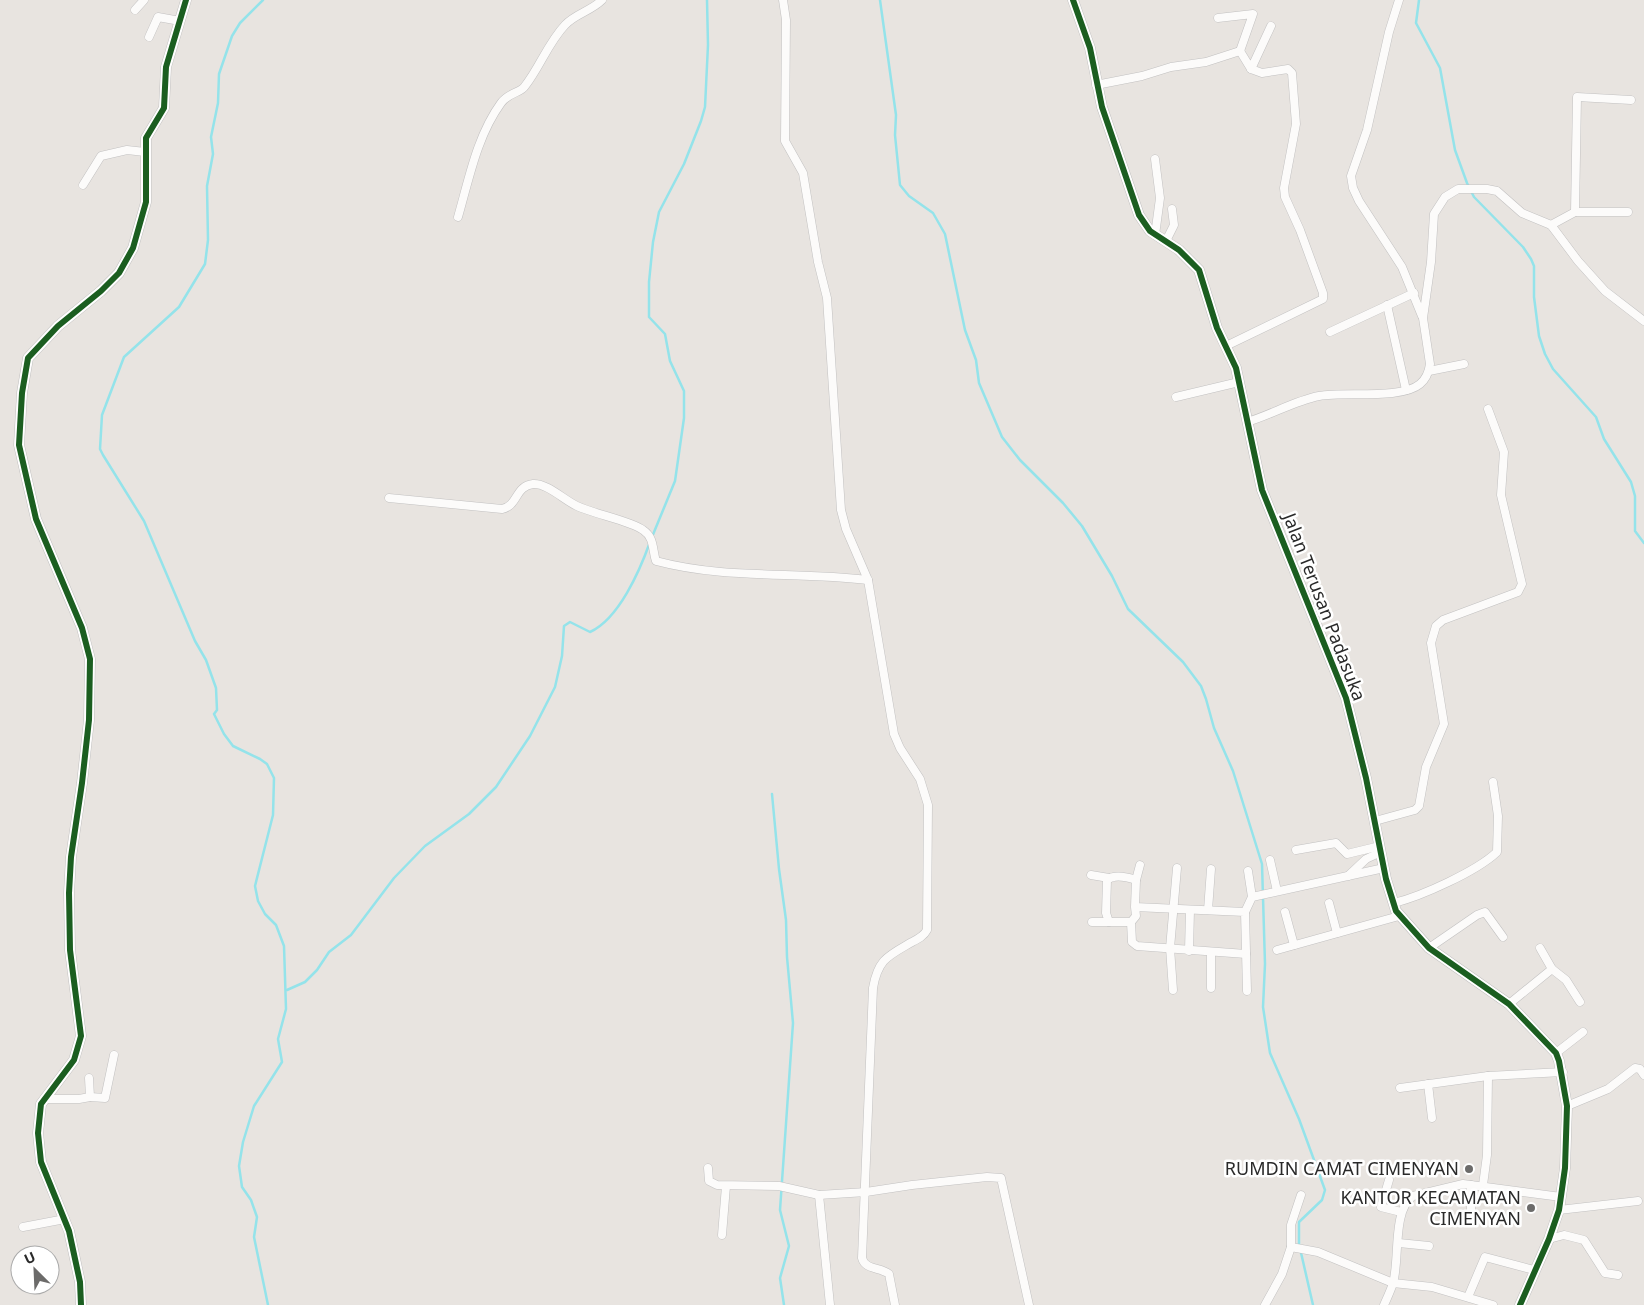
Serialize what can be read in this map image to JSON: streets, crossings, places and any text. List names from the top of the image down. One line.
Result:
{"streets":{"street":["Jalan Terusan Padasuka"]},"places":["RUMDIN CAMAT CIMENYAN","KANTOR KECAMATAN CIMENYAN"],"north":"top left"}
